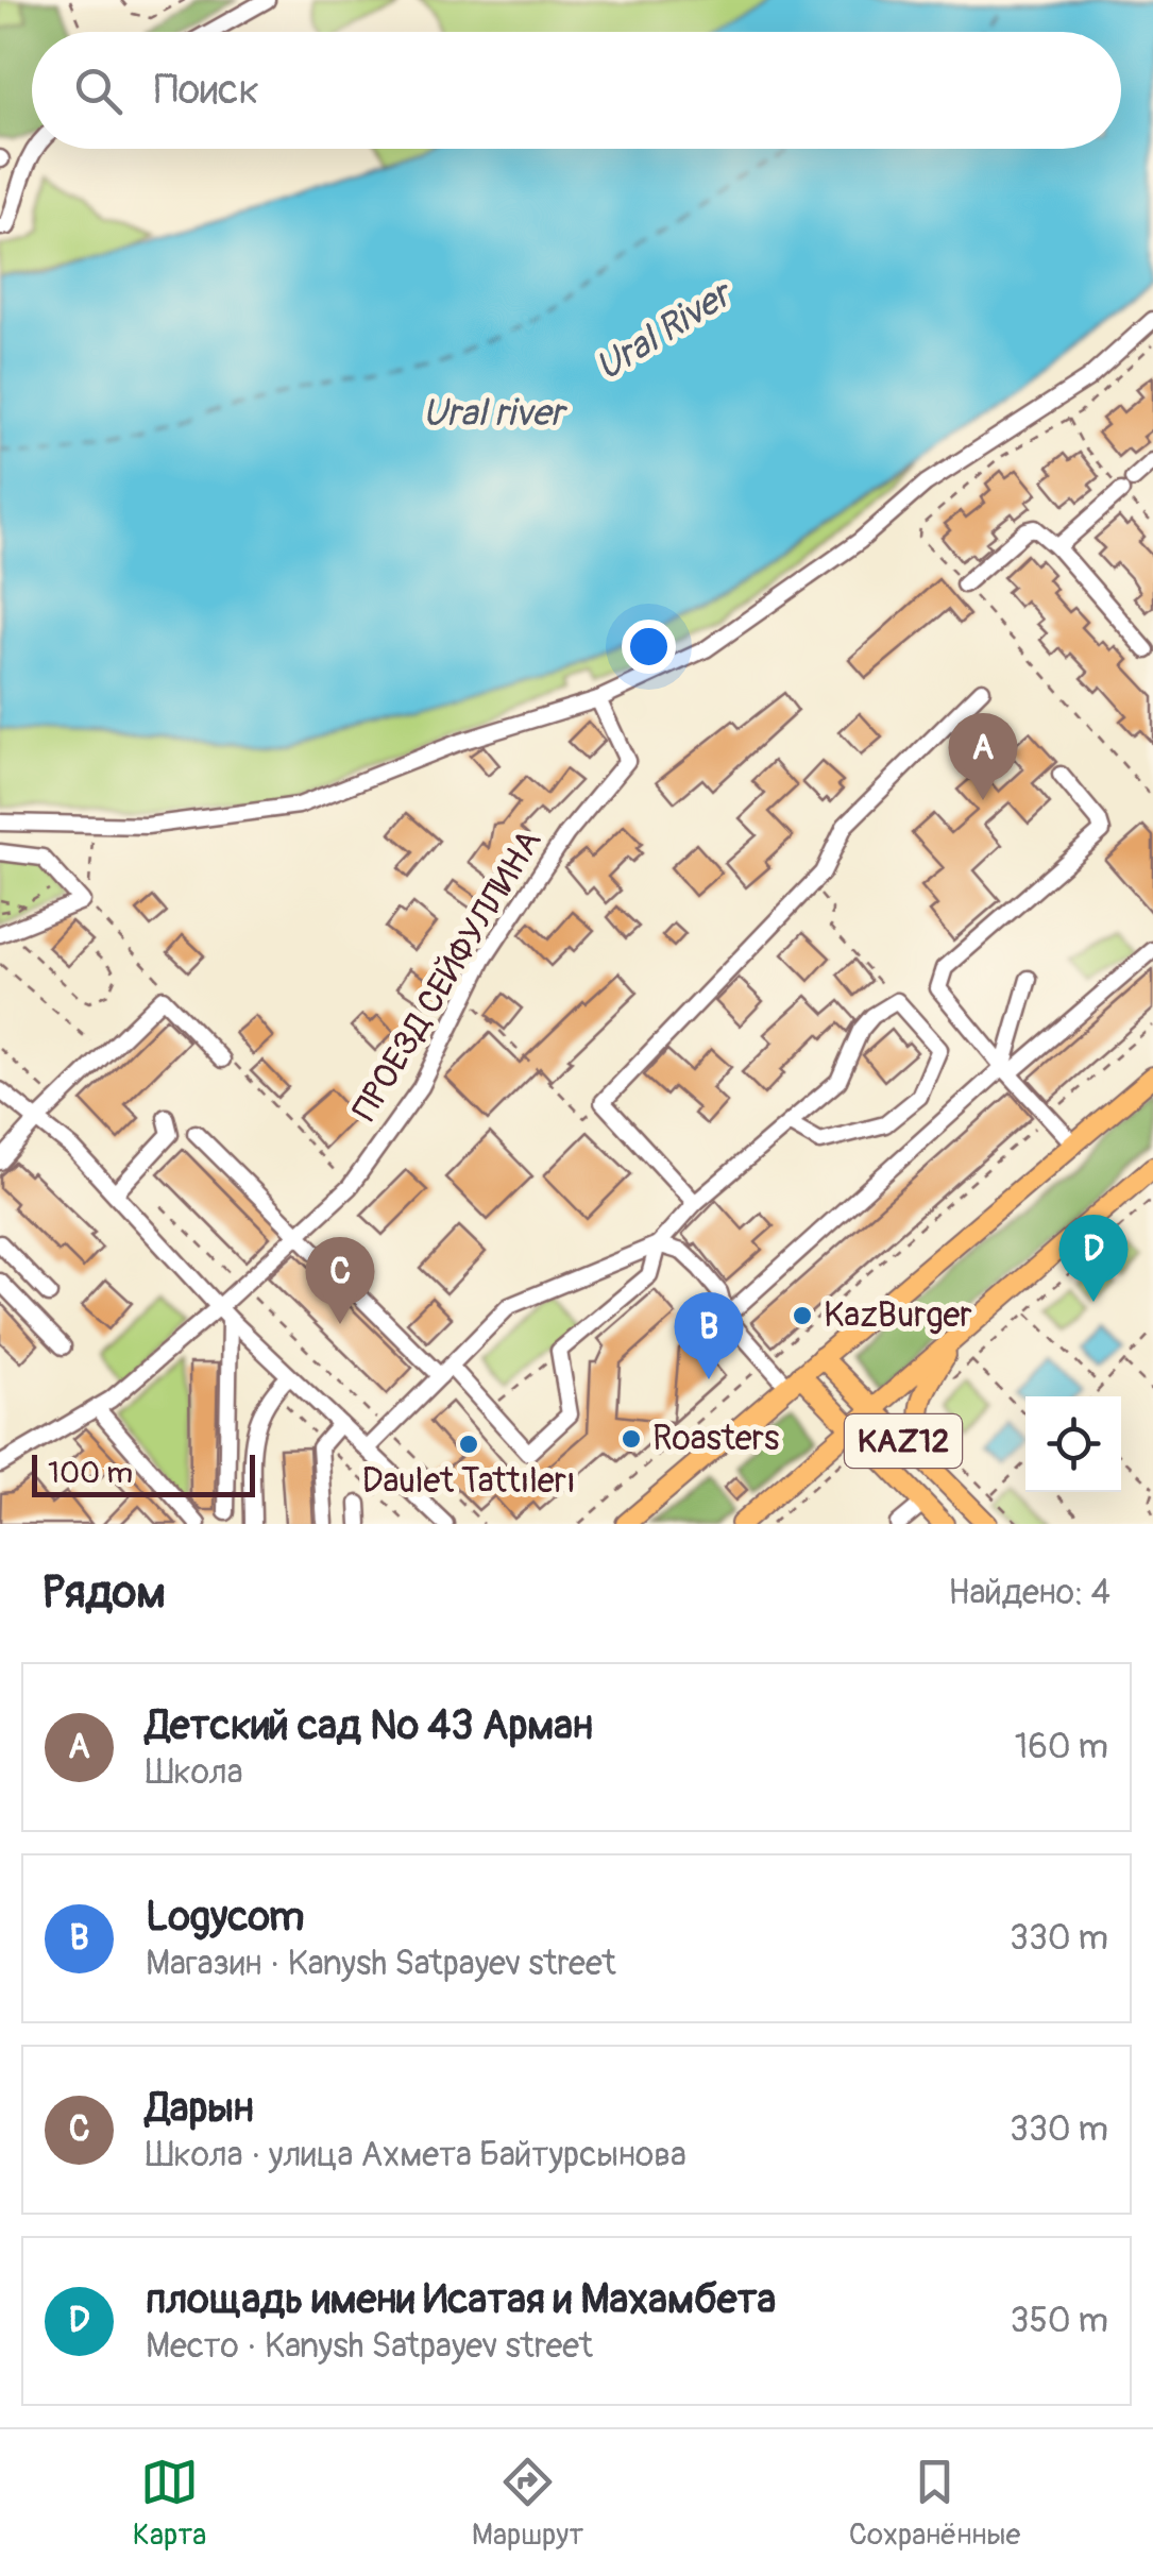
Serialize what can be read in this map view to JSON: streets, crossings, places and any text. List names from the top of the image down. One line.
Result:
{"streets":{"main road":["KAZ12"],"street":["ПРОЕЗД СЕЙФУЛЛИНА"]},"water":["Ural River","Ural river"],"places":["KazBurger","Roasters","Daulet Tattılerı"],"scale_bar":"100 m","page":{"search":"Поиск","pins":["A","D","C","B"],"scale":"100 m","heading":["Рядом","Найдено: 4"],"list":[{"mark":"A","name":"Детский сад № 43 Арман","note":"Школа","value":"160 m"},{"mark":"B","name":"Logycom","note":"Магазин · Kanysh Satpayev street","value":"330 m"},{"mark":"C","name":"Дарын","note":"Школа · улица Ахмета Байтурсынова","value":"330 m"},{"mark":"D","name":"площадь имени Исатая и Махамбета","note":"Место · Kanysh Satpayev street","value":"350 m"}],"nav":["Карта","Маршрут","Сохранённые"]}}
